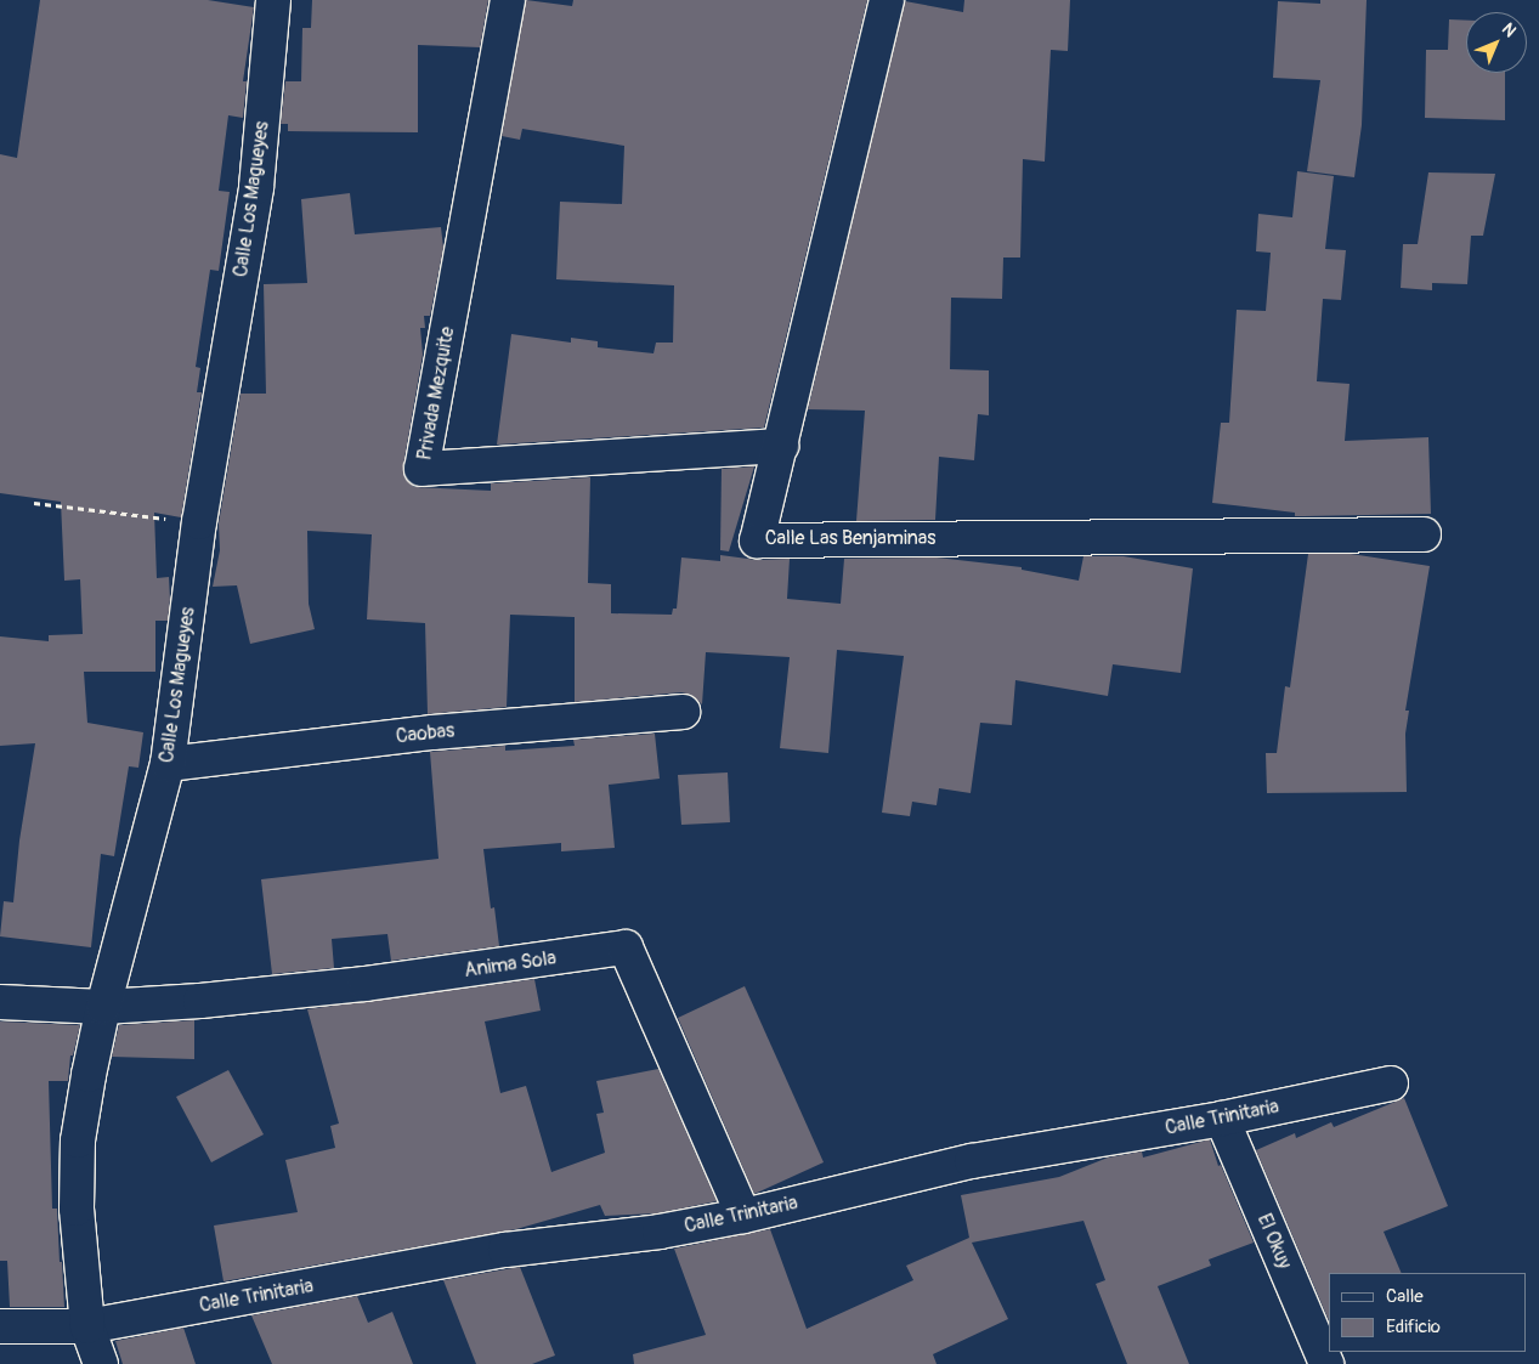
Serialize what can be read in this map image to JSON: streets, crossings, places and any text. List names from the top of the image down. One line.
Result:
{"streets":{"street":["Calle Los Magueyes","Privada Mezquite","Calle Las Benjaminas","Caobas","Anima Sola","Calle Trinitaria","El Okuy"]},"crossings":[["Calle Los Magueyes","Caobas"],["Calle Los Magueyes","Anima Sola"],["Calle Los Magueyes","Calle Trinitaria"],["Privada Mezquite","Calle Las Benjaminas"],["Anima Sola","Calle Trinitaria"],["Calle Trinitaria","El Okuy"]],"legend":["Calle","Edificio"],"north":"top right"}
